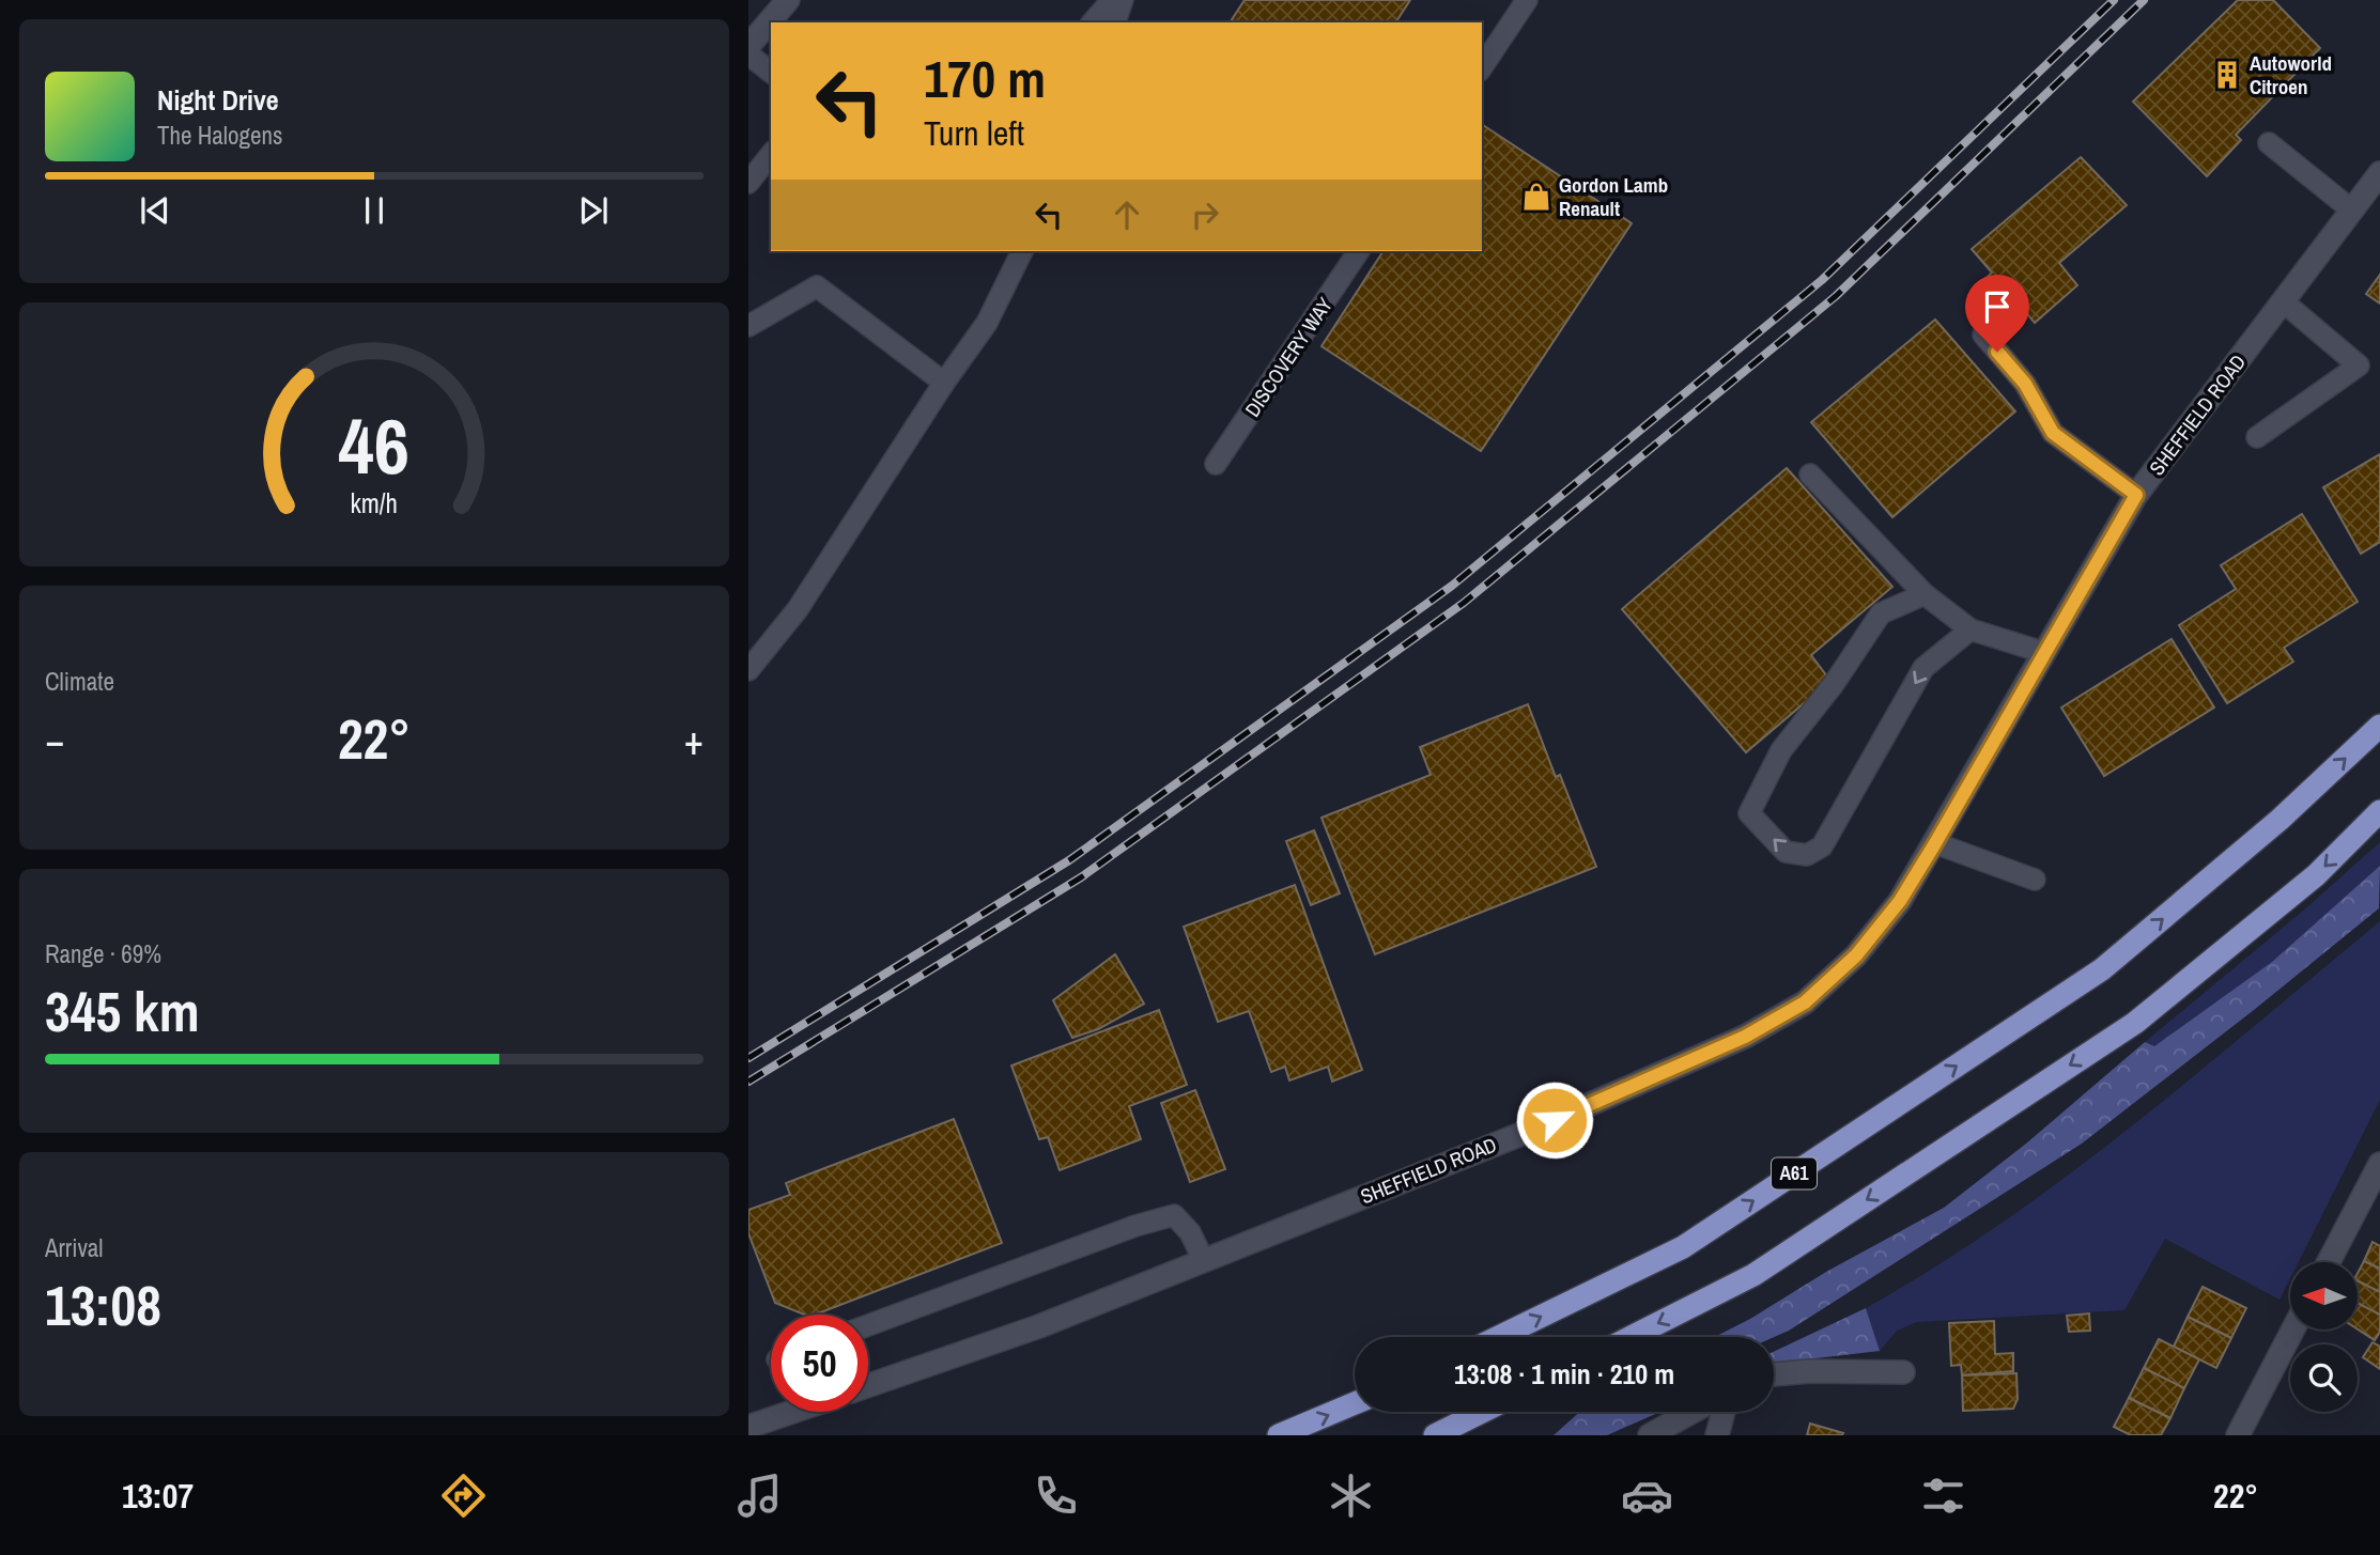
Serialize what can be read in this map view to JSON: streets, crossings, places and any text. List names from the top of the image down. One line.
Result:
{"streets":{"highway":["A61"],"main road":["SHEFFIELD ROAD"],"lane":["DISCOVERY WAY"]},"places":{"building":["Autoworld Citroen"],"shop":["Gordon Lamb Renault"]},"north":"left","page":{"turn":["170 m","Turn left"],"song":["Night Drive","The Halogens"],"tile":["Climate",["Range · 69%","345 km"],["Arrival","13:08"]],"heat":["−","22°","+"],"limit":"50","trip":"13:08 · 1 min · 210 m","tabs":["13:07","22°"],"gauge":["46","km/h"]}}
